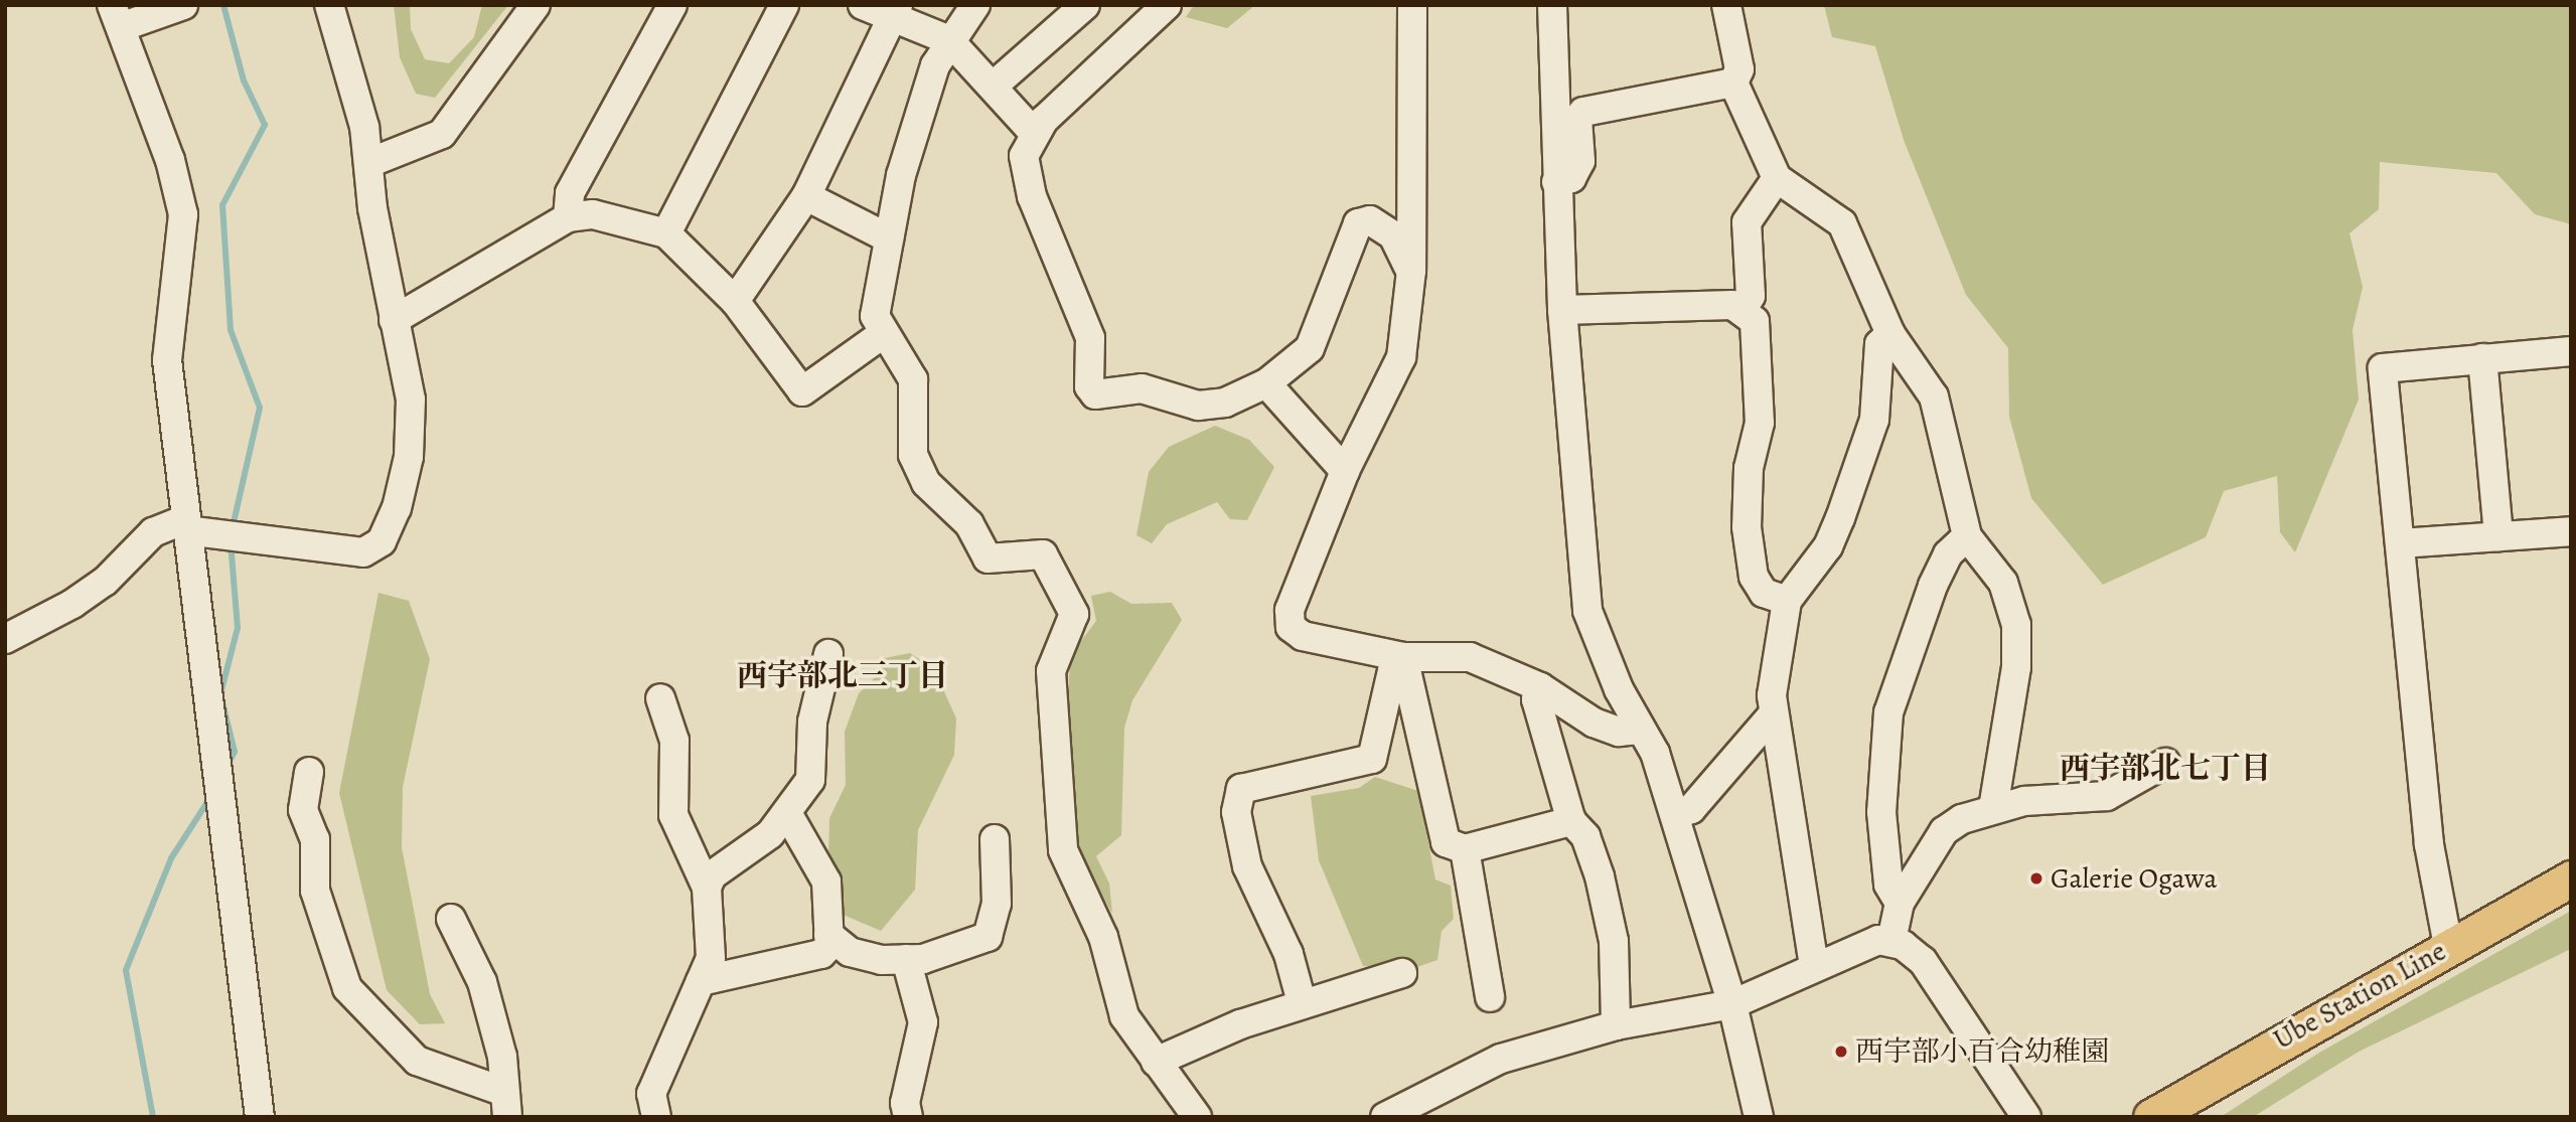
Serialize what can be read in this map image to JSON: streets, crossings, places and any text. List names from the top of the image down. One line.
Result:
{"streets":{"main road":["Ube Station Line"]},"districts":["西宇部北三丁目","西宇部北七丁目"],"places":["Galerie Ogawa","西宇部小百合幼稚園"]}
